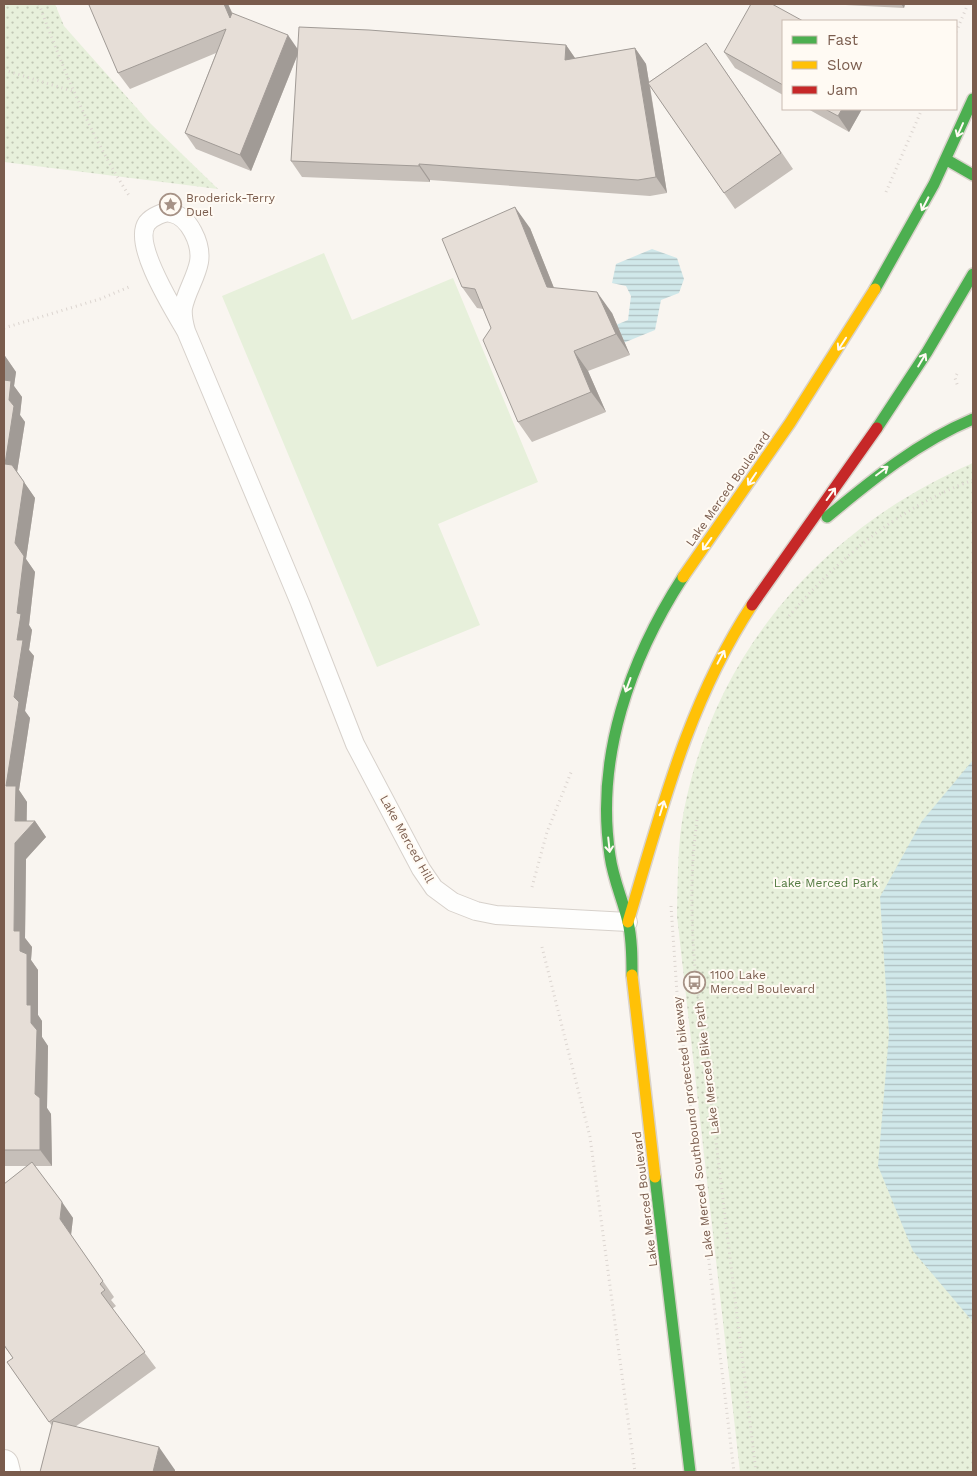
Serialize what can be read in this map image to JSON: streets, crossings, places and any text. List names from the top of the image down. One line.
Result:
{"streets":{"main road":["Lake Merced Boulevard"],"lane":["Lake Merced Hill"],"path":["Lake Merced Bike Path","Lake Merced Southbound protected bikeway"]},"crossings":[["Lake Merced Boulevard","Lake Merced Hill"]],"parks":["Lake Merced Park"],"places":{"place":["Broderick-Terry Duel"],"bus stop":["1100 Lake Merced Boulevard"]},"legend":["Fast","Slow","Jam"]}
